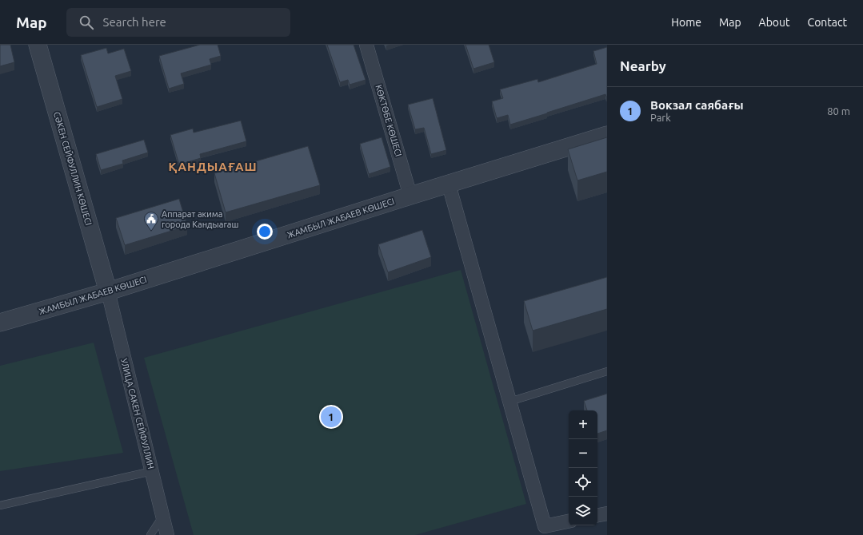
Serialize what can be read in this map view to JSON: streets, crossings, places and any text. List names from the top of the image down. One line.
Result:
{"streets":{"street":["КӨКТӨБЕ КӨШЕСІ","СӘКЕН СЕЙФУЛЛИН КӨШЕСІ","ЖАМБЫЛ ЖАБАЕВ КӨШЕСІ","УЛИЦА САКЕН СЕЙФУЛЛИН"]},"crossings":[["КӨКТӨБЕ КӨШЕСІ","ЖАМБЫЛ ЖАБАЕВ КӨШЕСІ"],["СӘКЕН СЕЙФУЛЛИН КӨШЕСІ","ЖАМБЫЛ ЖАБАЕВ КӨШЕСІ"],["СӘКЕН СЕЙФУЛЛИН КӨШЕСІ","УЛИЦА САКЕН СЕЙФУЛЛИН"],["ЖАМБЫЛ ЖАБАЕВ КӨШЕСІ","УЛИЦА САКЕН СЕЙФУЛЛИН"]],"districts":["ҚАНДЫАҒАШ"],"places":{"public building":["Аппарат акима города Кандыагаш"]},"page":{"header":"Map","search":"Search here","nav":["Home","Map","About","Contact"],"heading":"Nearby","list":[{"mark":"1","name":"Вокзал саябағы","note":"Park","value":"80 m"}],"pins":"1","map_buttons":["+","−"]}}
